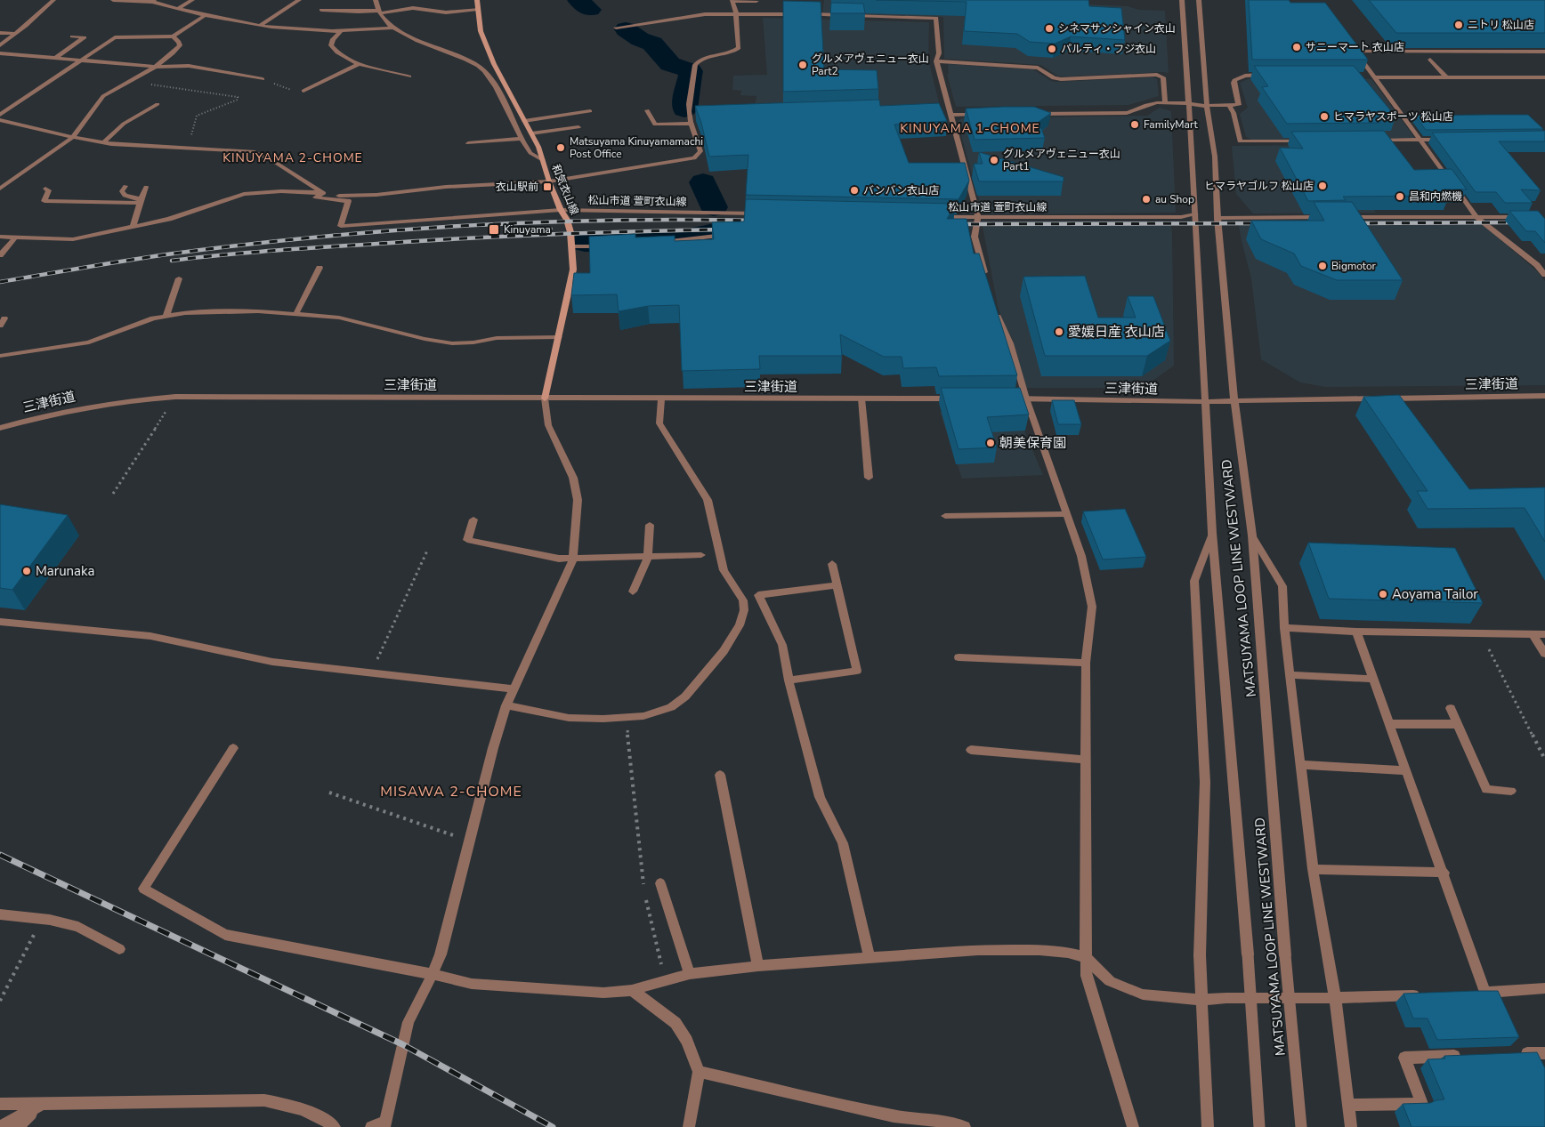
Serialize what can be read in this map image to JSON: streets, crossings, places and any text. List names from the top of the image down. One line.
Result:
{"streets":{"main road":["和気衣山線"],"street":["松山市道 萱町衣山線","三津街道","MATSUYAMA LOOP LINE WESTWARD"]},"crossings":[["和気衣山線","松山市道 萱町衣山線"],["和気衣山線","三津街道"],["松山市道 萱町衣山線","MATSUYAMA LOOP LINE WESTWARD"],["三津街道","MATSUYAMA LOOP LINE WESTWARD"]],"districts":["KINUYAMA 1-CHOME","KINUYAMA 2-CHOME","MISAWA 2-CHOME"],"places":{"other":["ニトリ 松山店","シネマサンシャイン衣山","サニーマート 衣山店","パルティ・フジ衣山","グルメアヴェニュー衣山 Part2","ヒマラヤスポーツ 松山店","FamilyMart","Matsuyama Kinuyamamachi Post Office","グルメアヴェニュー衣山 Part1","ヒマラヤゴルフ 松山店","バンバン衣山店","昌和内燃機","au Shop","Bigmotor","愛媛日産 衣山店","朝美保育園","Marunaka","Aoyama Tailor"],"transit":["衣山駅前","Kinuyama"]}}
